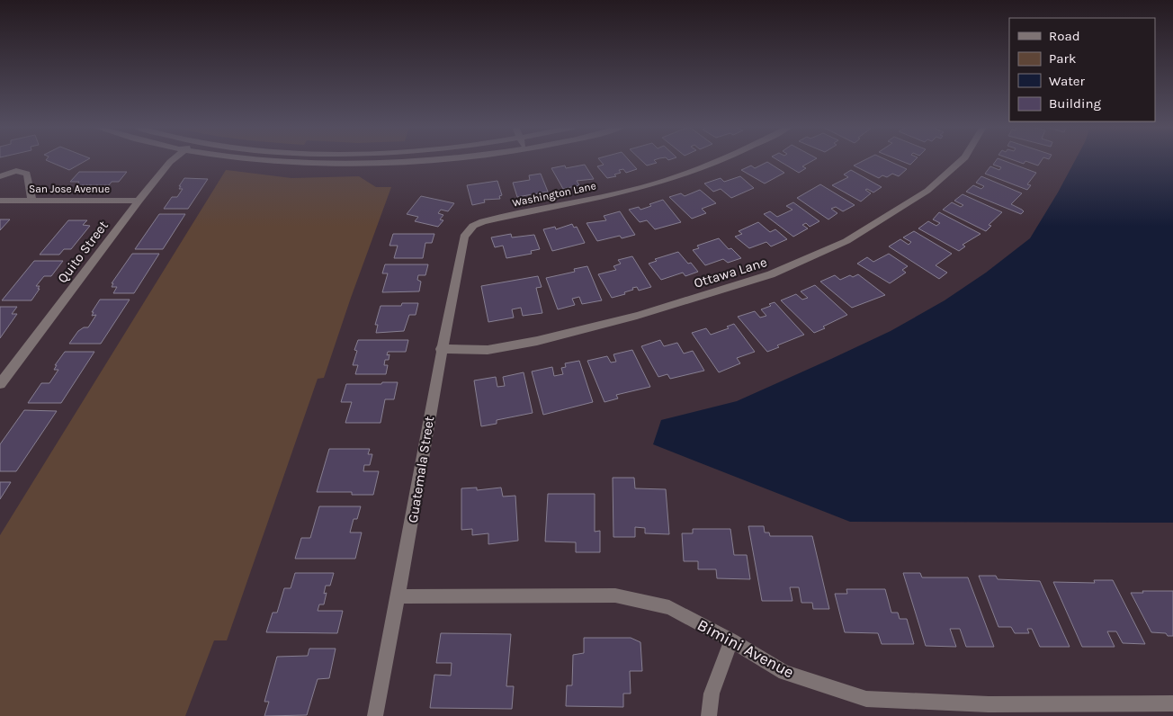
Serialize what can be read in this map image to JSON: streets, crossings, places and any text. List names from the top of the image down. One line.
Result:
{"streets":{"street":["San Jose Avenue","Washington Lane","Quito Street","Ottawa Lane","Guatemala Street","Bimini Avenue"]},"crossings":[["San Jose Avenue","Quito Street"],["Washington Lane","Guatemala Street"],["Ottawa Lane","Guatemala Street"],["Guatemala Street","Bimini Avenue"]],"legend":["Road","Park","Water","Building"]}
